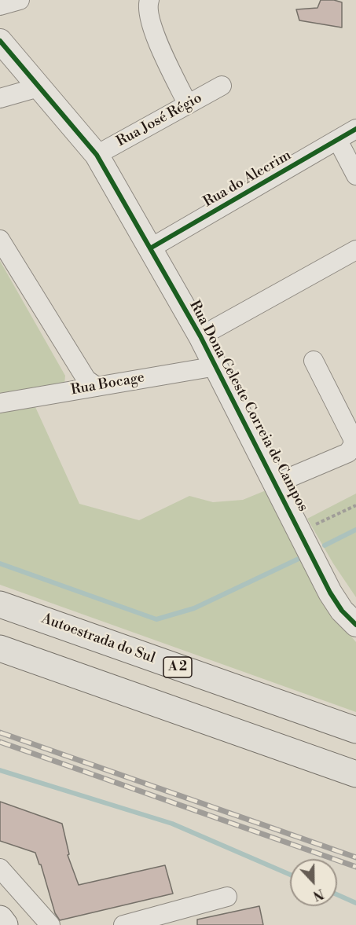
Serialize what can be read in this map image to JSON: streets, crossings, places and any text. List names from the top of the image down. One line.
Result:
{"streets":{"highway":["Autoestrada do Sul","A 2"],"street":["Rua José Régio","Rua do Alecrim","Rua Bocage","Rua Dona Celeste Correia de Campos"]},"crossings":[["Rua José Régio","Rua Dona Celeste Correia de Campos"],["Rua do Alecrim","Rua Dona Celeste Correia de Campos"],["Rua Bocage","Rua Dona Celeste Correia de Campos"]],"north":"bottom"}
